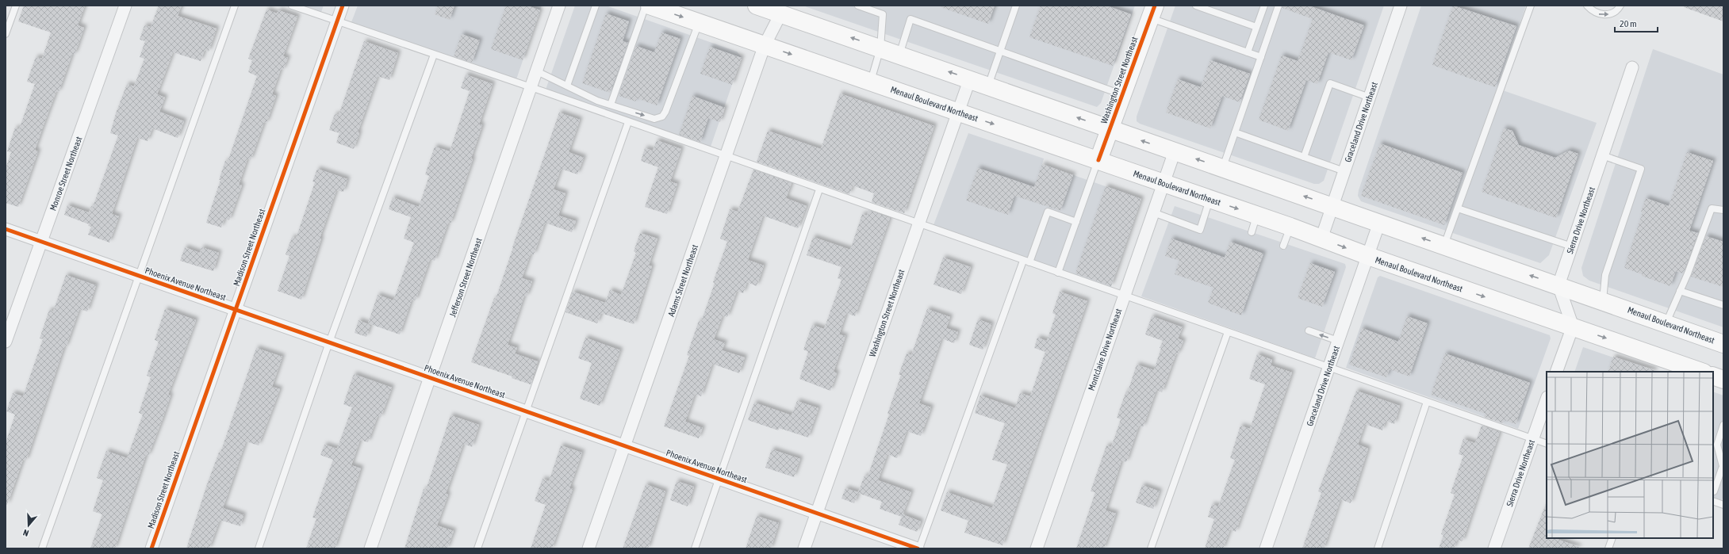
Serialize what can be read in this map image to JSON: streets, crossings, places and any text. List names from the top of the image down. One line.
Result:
{"streets":{"main road":["Washington Street Northeast","Menaul Boulevard Northeast"],"street":["Graceland Drive Northeast","Monroe Street Northeast","Sierra Drive Northeast","Madison Street Northeast","Jefferson Street Northeast","Adams Street Northeast","Phoenix Avenue Northeast","Montclaire Drive Northeast"]},"crossings":[["Washington Street Northeast","Menaul Boulevard Northeast"],["Washington Street Northeast","Phoenix Avenue Northeast"],["Menaul Boulevard Northeast","Graceland Drive Northeast"],["Menaul Boulevard Northeast","Sierra Drive Northeast"],["Menaul Boulevard Northeast","Adams Street Northeast"],["Menaul Boulevard Northeast","Montclaire Drive Northeast"],["Monroe Street Northeast","Phoenix Avenue Northeast"],["Madison Street Northeast","Phoenix Avenue Northeast"],["Jefferson Street Northeast","Phoenix Avenue Northeast"],["Adams Street Northeast","Phoenix Avenue Northeast"]],"scale_bar":"20 m","north":"bottom"}
